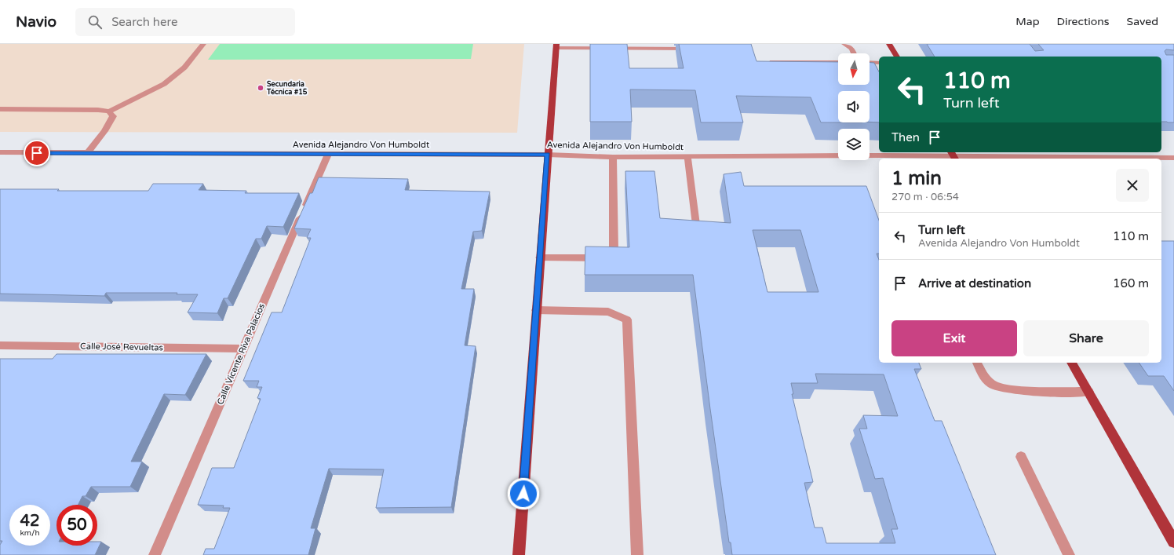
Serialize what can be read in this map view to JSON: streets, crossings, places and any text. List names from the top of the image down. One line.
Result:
{"streets":{"street":["Avenida Alejandro Von Humboldt","Calle José Revueltas","Calle Vicente Riva Palacios"]},"crossings":[["Avenida Alejandro Von Humboldt","Calle Vicente Riva Palacios"],["Calle José Revueltas","Calle Vicente Riva Palacios"]],"places":["Secundaria Técnica #15"],"north":"bottom","page":{"header":"Navio","search":"Search here","nav":["Map","Directions","Saved"],"turn":["110 m","Turn left"],"then":"Then","heading":["1 min","270 m · 06:54"],"list":[{"name":"Turn left","note":"Avenida Alejandro Von Humboldt","value":"110 m"},{"name":"Arrive at destination","value":"160 m"}],"buttons":["Exit","Share"],"speed":"42 km/h","limit":"50"}}
